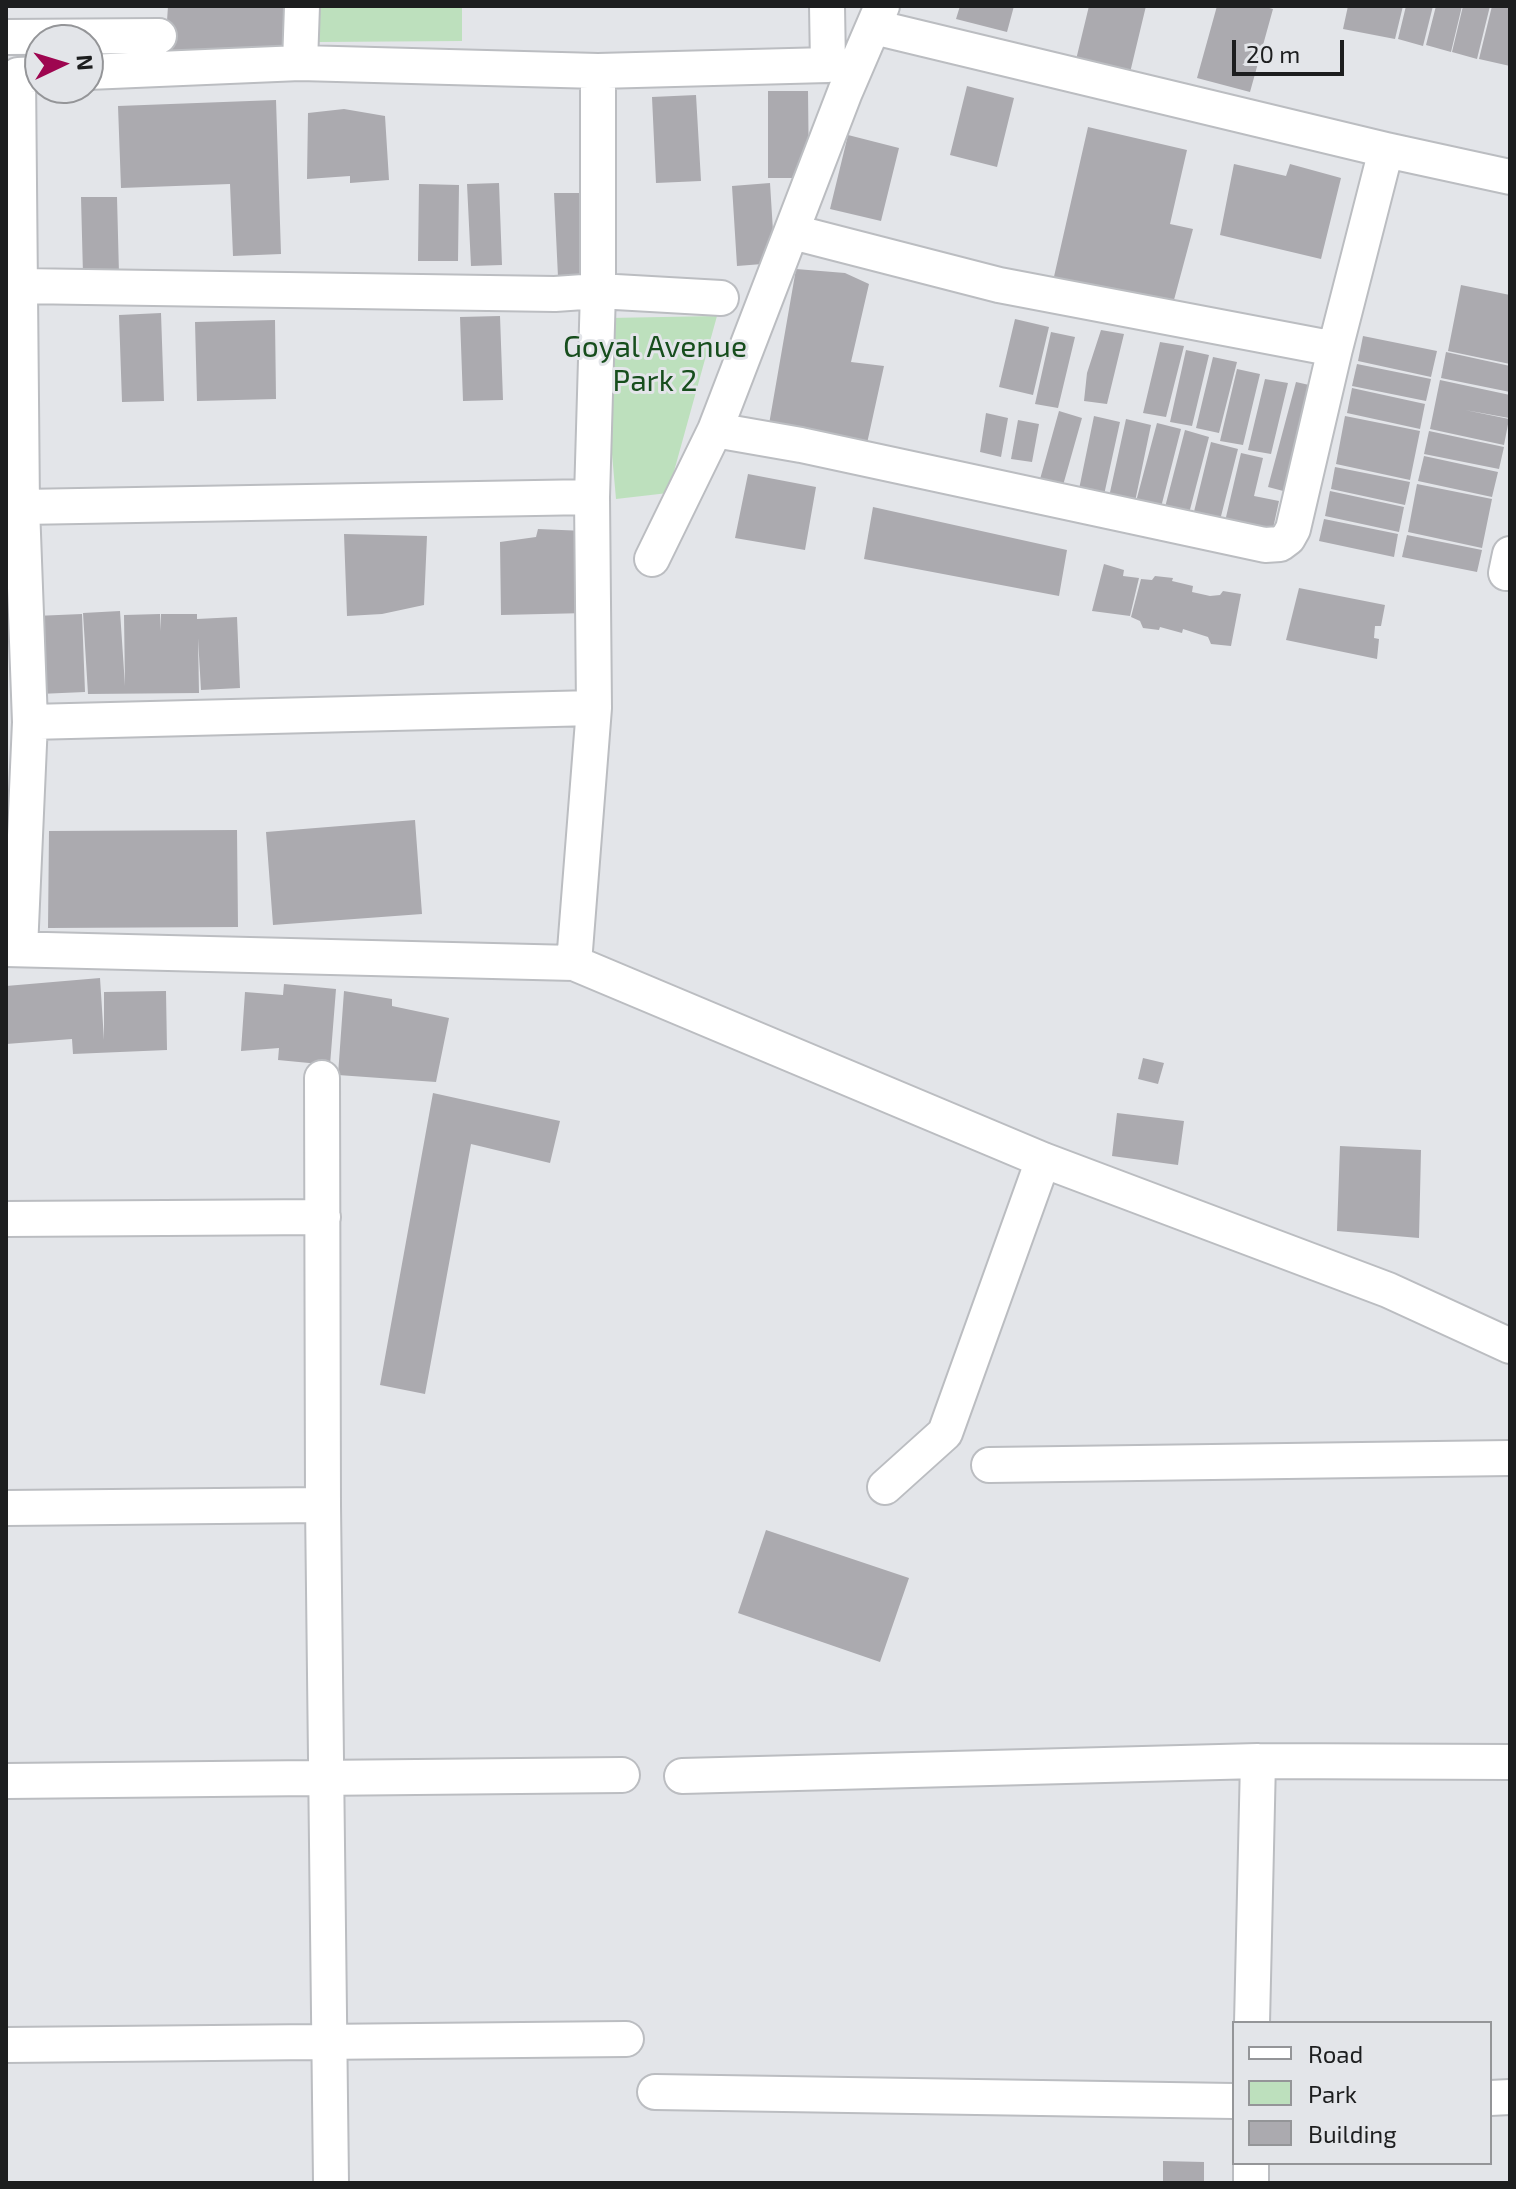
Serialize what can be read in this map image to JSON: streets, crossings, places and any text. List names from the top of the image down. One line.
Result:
{"parks":["Goyal Avenue Park 2"],"legend":["Road","Park","Building"],"scale_bar":"20 m","north":"right"}
